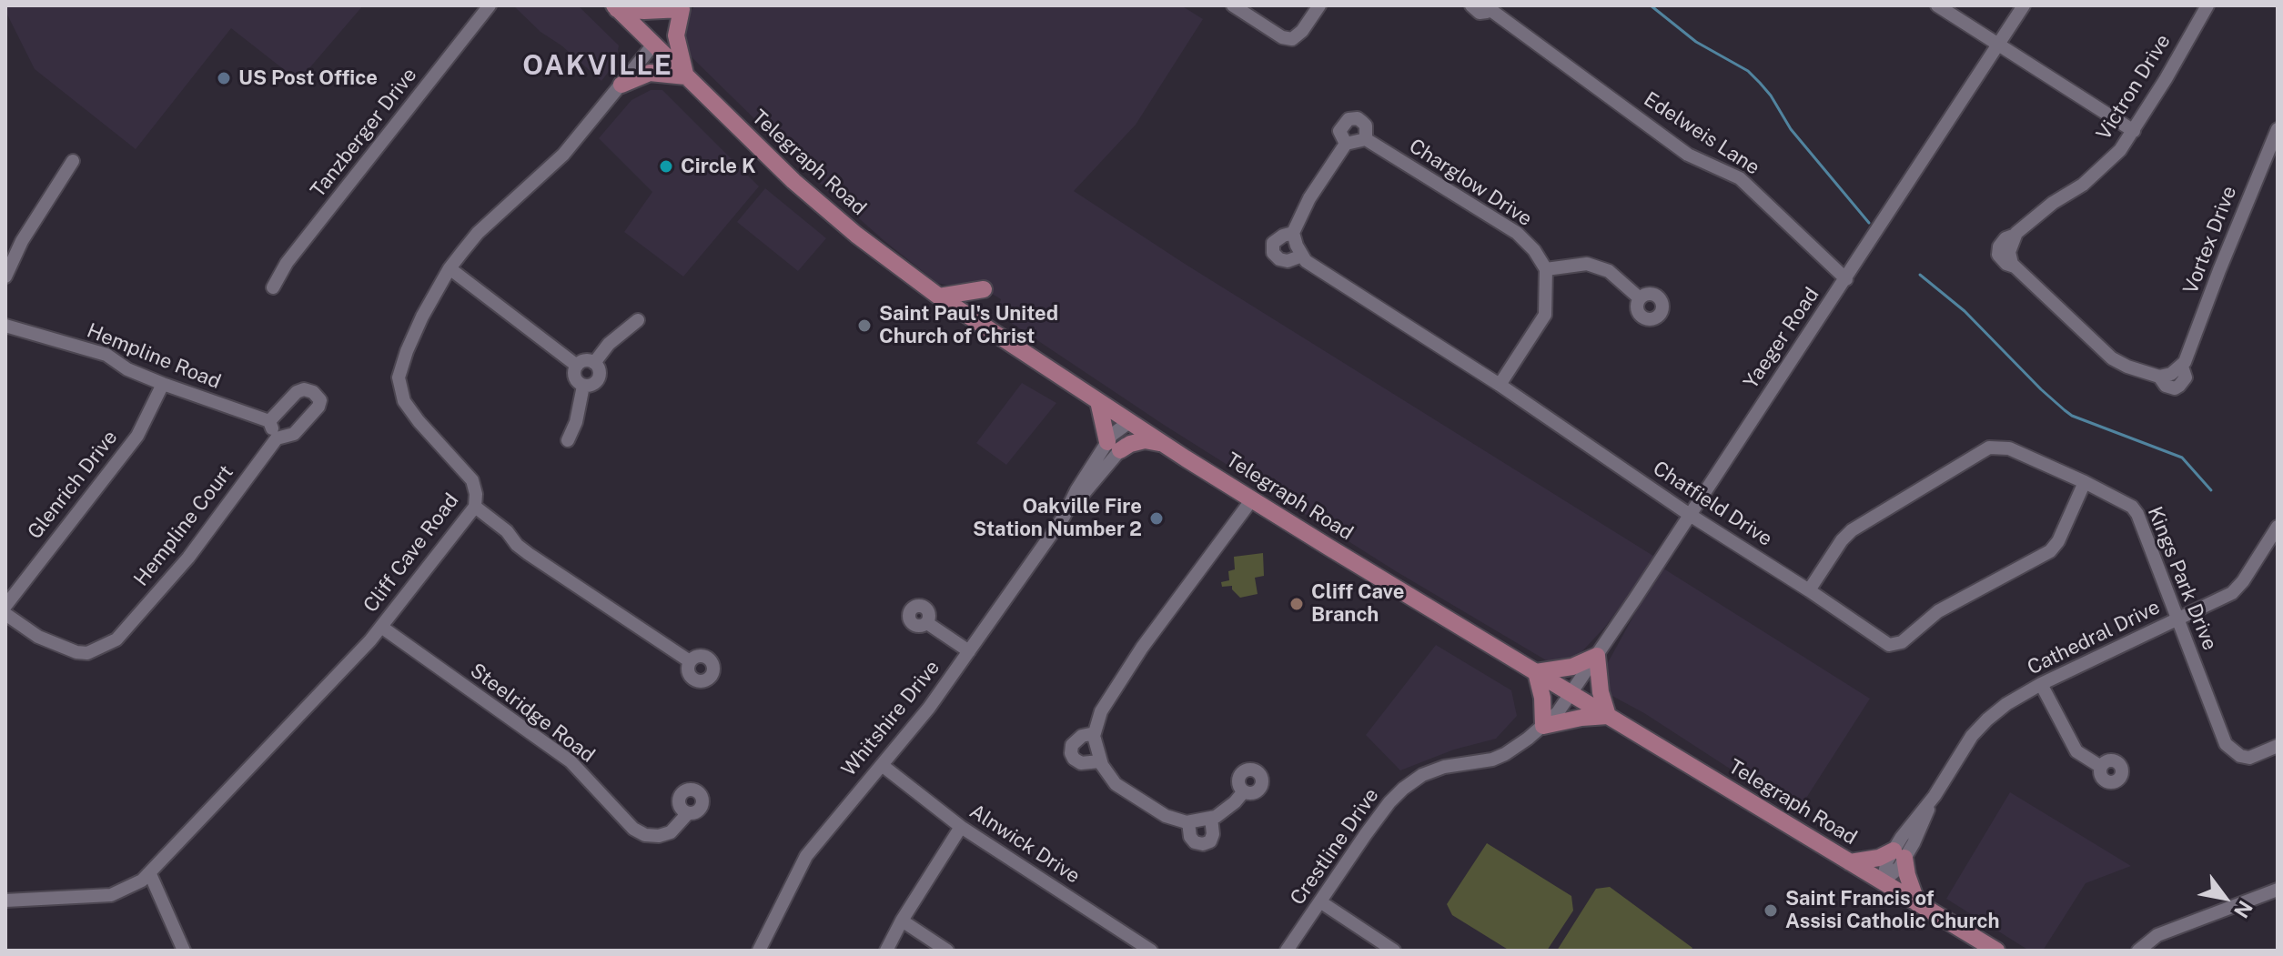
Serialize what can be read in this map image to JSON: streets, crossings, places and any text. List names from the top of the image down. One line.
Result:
{"streets":{"main road":["Telegraph Road"],"street":["Victron Drive","Tanzberger Drive","Edelweis Lane","Charglow Drive","Vortex Drive","Yaeger Road","Hempline Road","Glenrich Drive","Chatfield Drive","Hempline Court","Cliff Cave Road","Kings Park Drive","Cathedral Drive","Steelridge Road","Whitshire Drive","Alnwick Drive","Crestline Drive"]},"crossings":[["Victron Drive","Vortex Drive"],["Edelweis Lane","Yaeger Road"],["Telegraph Road","Yaeger Road"],["Telegraph Road","Cliff Cave Road"],["Telegraph Road","Cathedral Drive"],["Telegraph Road","Whitshire Drive"],["Telegraph Road","Crestline Drive"],["Charglow Drive","Chatfield Drive"],["Yaeger Road","Chatfield Drive"],["Yaeger Road","Crestline Drive"],["Hempline Road","Glenrich Drive"],["Hempline Road","Hempline Court"],["Chatfield Drive","Kings Park Drive"],["Cliff Cave Road","Steelridge Road"],["Kings Park Drive","Cathedral Drive"],["Whitshire Drive","Alnwick Drive"]],"districts":["OAKVILLE"],"places":["US Post Office","Circle K","Saint Paul's United Church of Christ","Oakville Fire Station Number 2","Cliff Cave Branch","Saint Francis of Assisi Catholic Church"],"north":"bottom right"}
